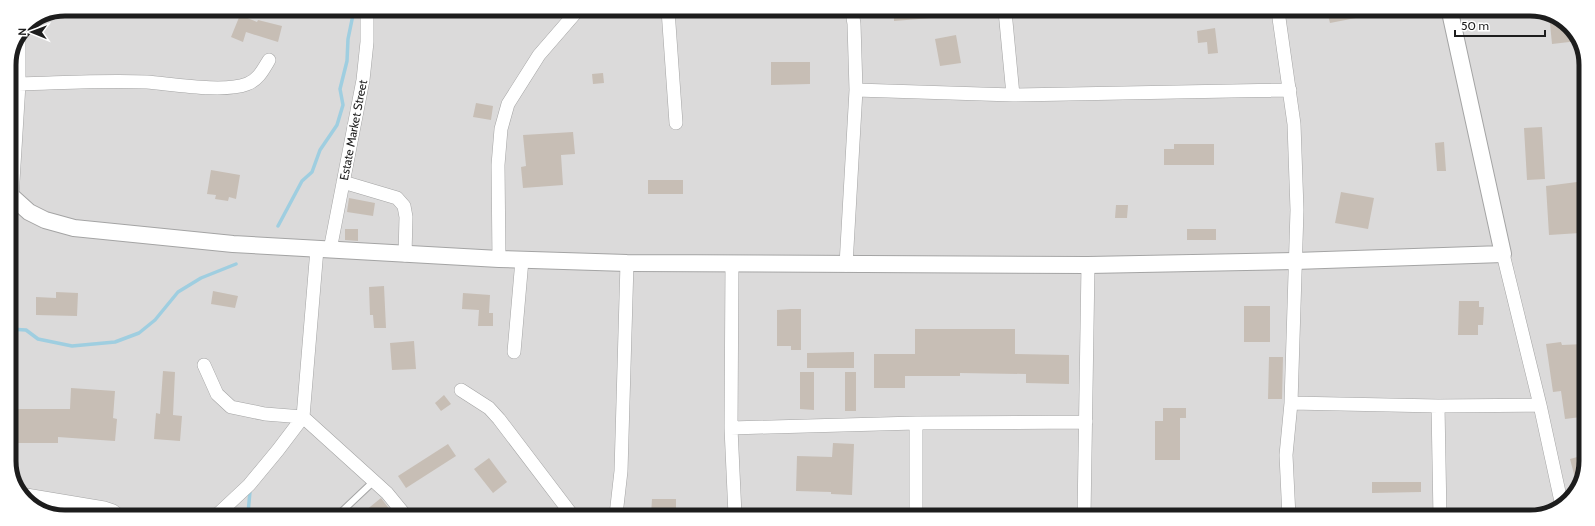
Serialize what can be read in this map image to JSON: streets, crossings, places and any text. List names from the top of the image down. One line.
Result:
{"streets":{"street":["Estate Market Street"]},"scale_bar":"50 m","north":"left"}
